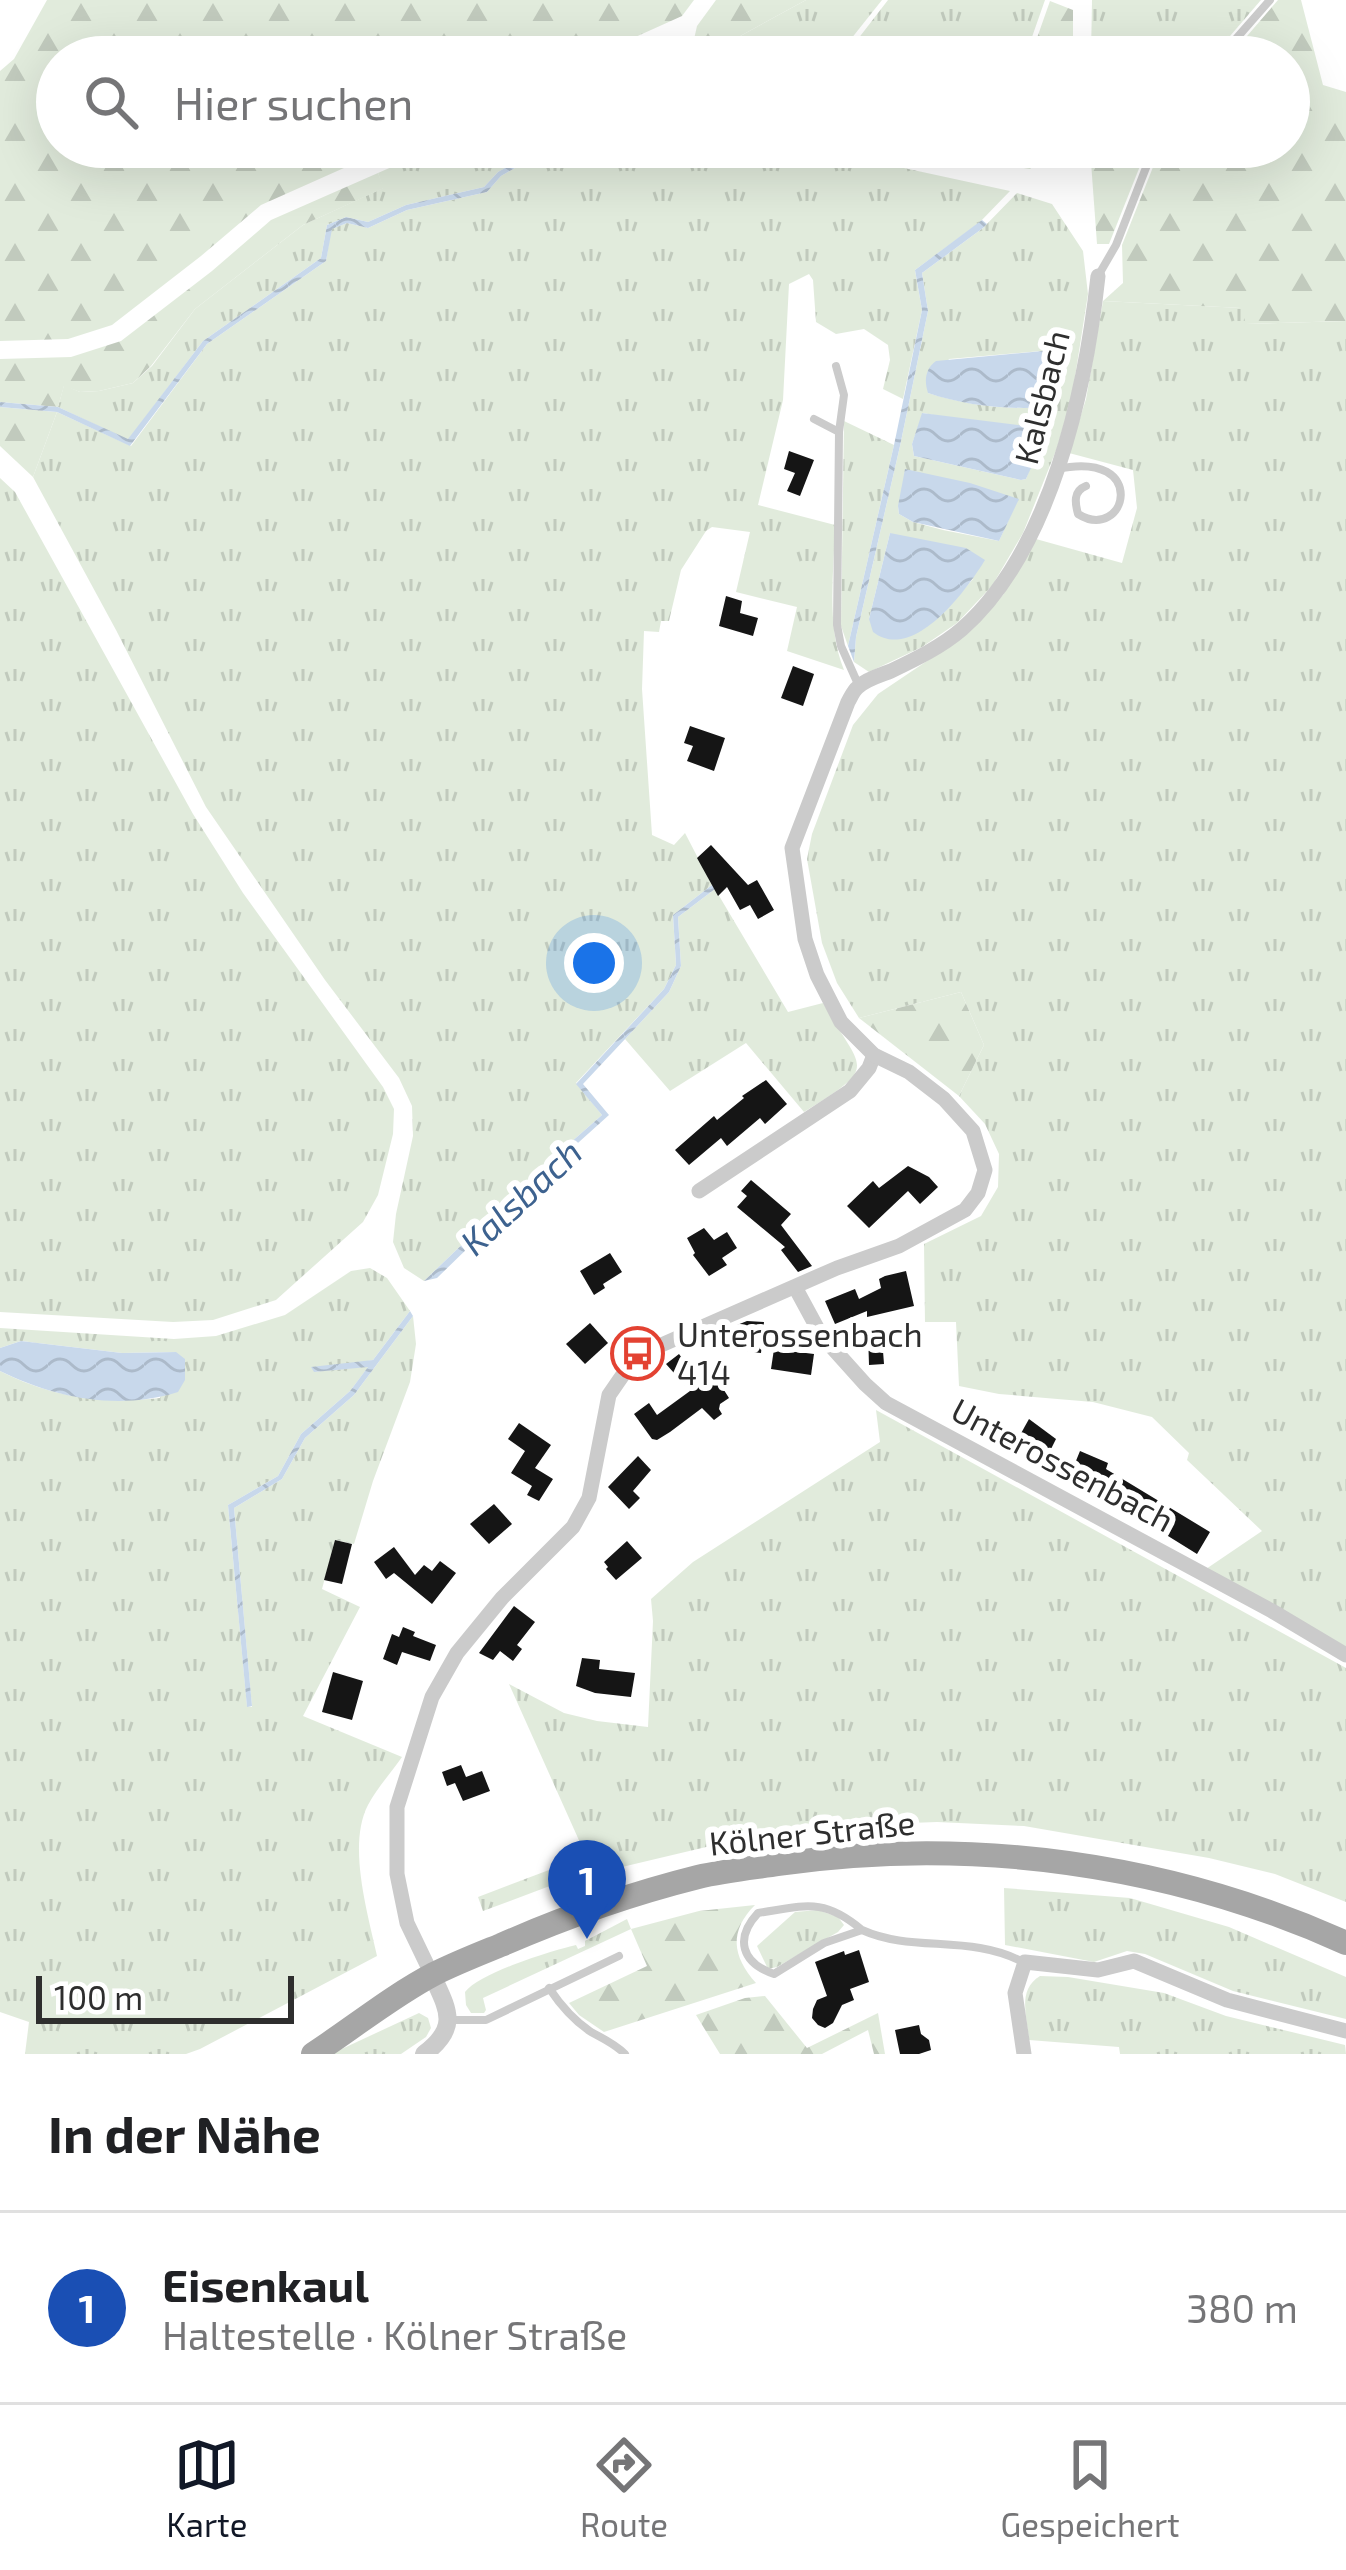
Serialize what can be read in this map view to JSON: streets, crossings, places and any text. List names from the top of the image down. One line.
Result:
{"streets":{"main road":["Kölner Straße"],"street":["Kalsbach","Unterossenbach"]},"water":["Kalsbach"],"places":{"bus stop":["Unterossenbach 414"]},"scale_bar":"100 m","page":{"search":"Hier suchen","pins":"1","scale":"100 m","heading":"In der Nähe","list":[{"mark":"1","name":"Eisenkaul","note":"Haltestelle · Kölner Straße","value":"380 m"}],"nav":["Karte","Route","Gespeichert"]}}
